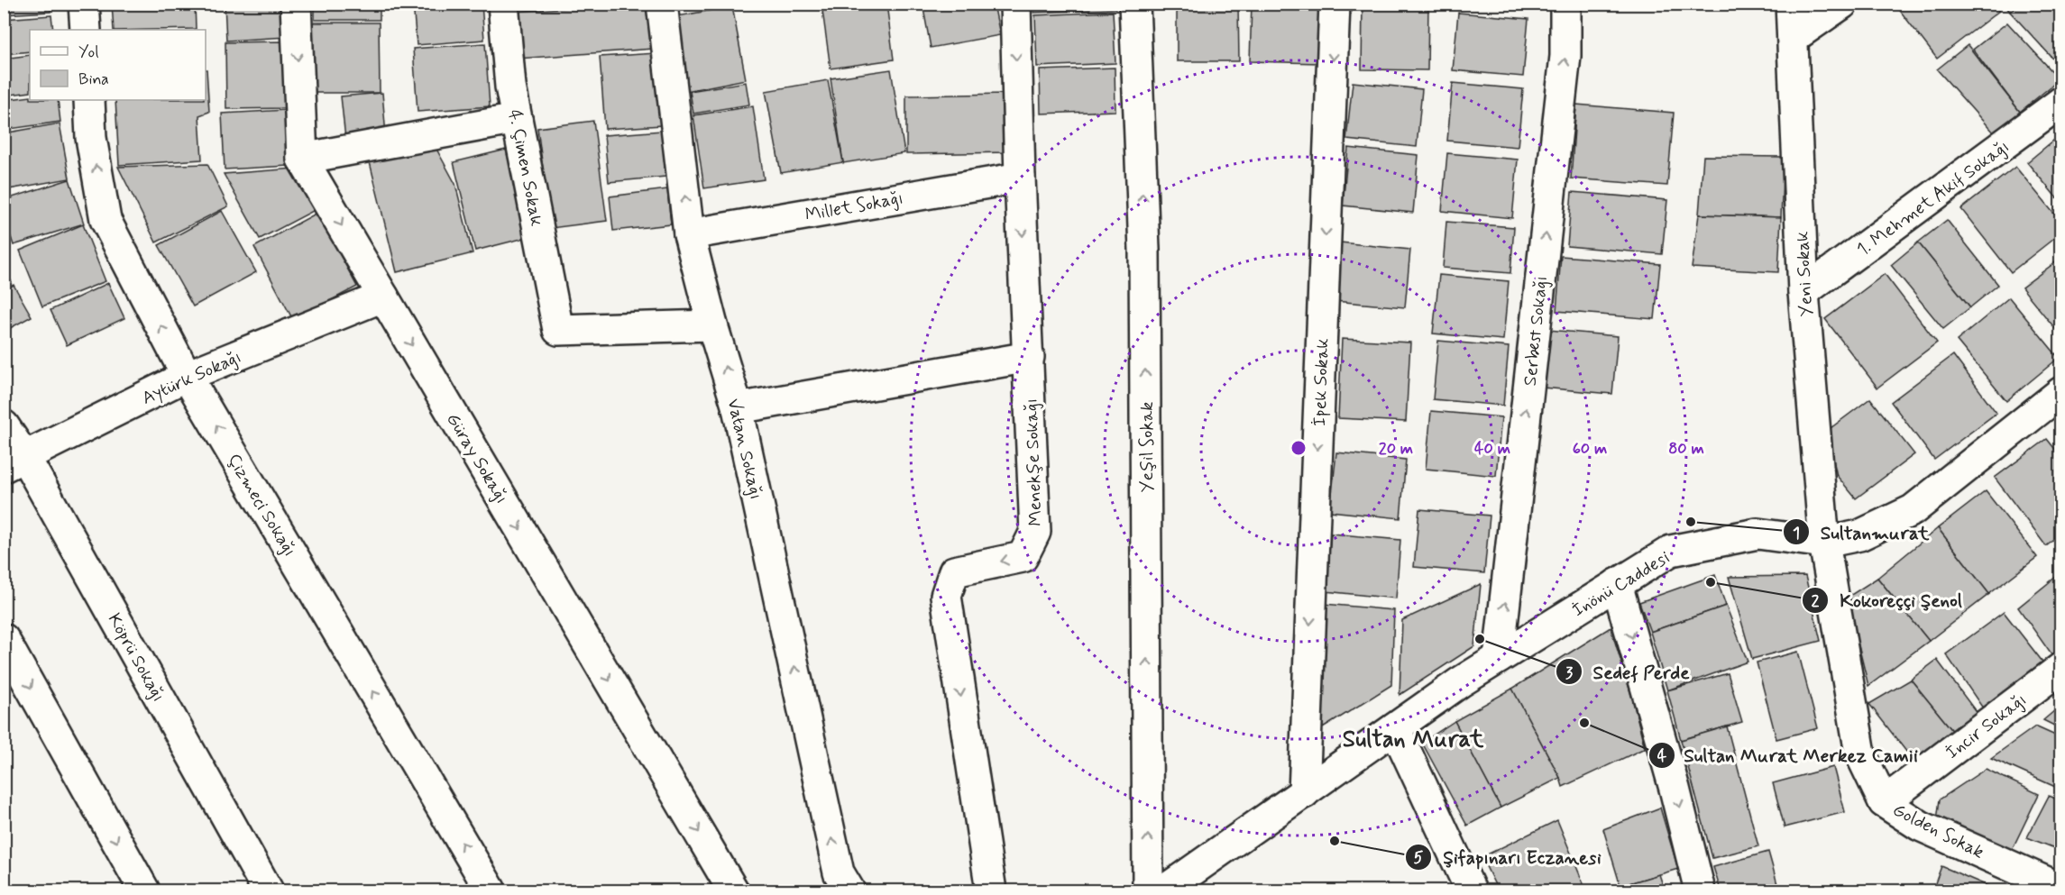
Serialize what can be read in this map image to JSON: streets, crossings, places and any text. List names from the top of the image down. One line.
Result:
{"streets":{"street":["4. Çimen Sokak","1. Mehmet Akif Sokağı","Millet Sokağı","Yeni Sokak","Serbest Sokağı","Aytürk Sokağı","İpek Sokak","Yeşil Sokak","Vatan Sokağı","Güray Sokağı","Menekşe Sokağı","Çizmeci Sokağı","İnönü Caddesi","Köprü Sokağı","İncir Sokağı","Golden Sokak"]},"crossings":[["4. Çimen Sokak","Vatan Sokağı"],["1. Mehmet Akif Sokağı","Yeni Sokak"],["Millet Sokağı","Vatan Sokağı"],["Millet Sokağı","Menekşe Sokağı"],["Yeni Sokak","İnönü Caddesi"],["Yeni Sokak","Golden Sokak"],["Serbest Sokağı","İnönü Caddesi"],["Aytürk Sokağı","Güray Sokağı"],["Aytürk Sokağı","Çizmeci Sokağı"],["Aytürk Sokağı","Köprü Sokağı"],["İpek Sokak","İnönü Caddesi"],["İnönü Caddesi","Golden Sokak"],["İncir Sokağı","Golden Sokak"]],"one_way":["Serbest Sokağı","İpek Sokak","Yeşil Sokak","Vatan Sokağı","Güray Sokağı","Menekşe Sokağı","Çizmeci Sokağı"],"districts":["Sultan Murat"],"places":["Sultanmurat","Kokoreççi Şenol","Sedef Perde","Sultan Murat Merkez Camii","Şifapınarı Eczanesi"],"legend":["Yol","Bina"],"rings":["20 m","40 m","60 m","80 m"]}
